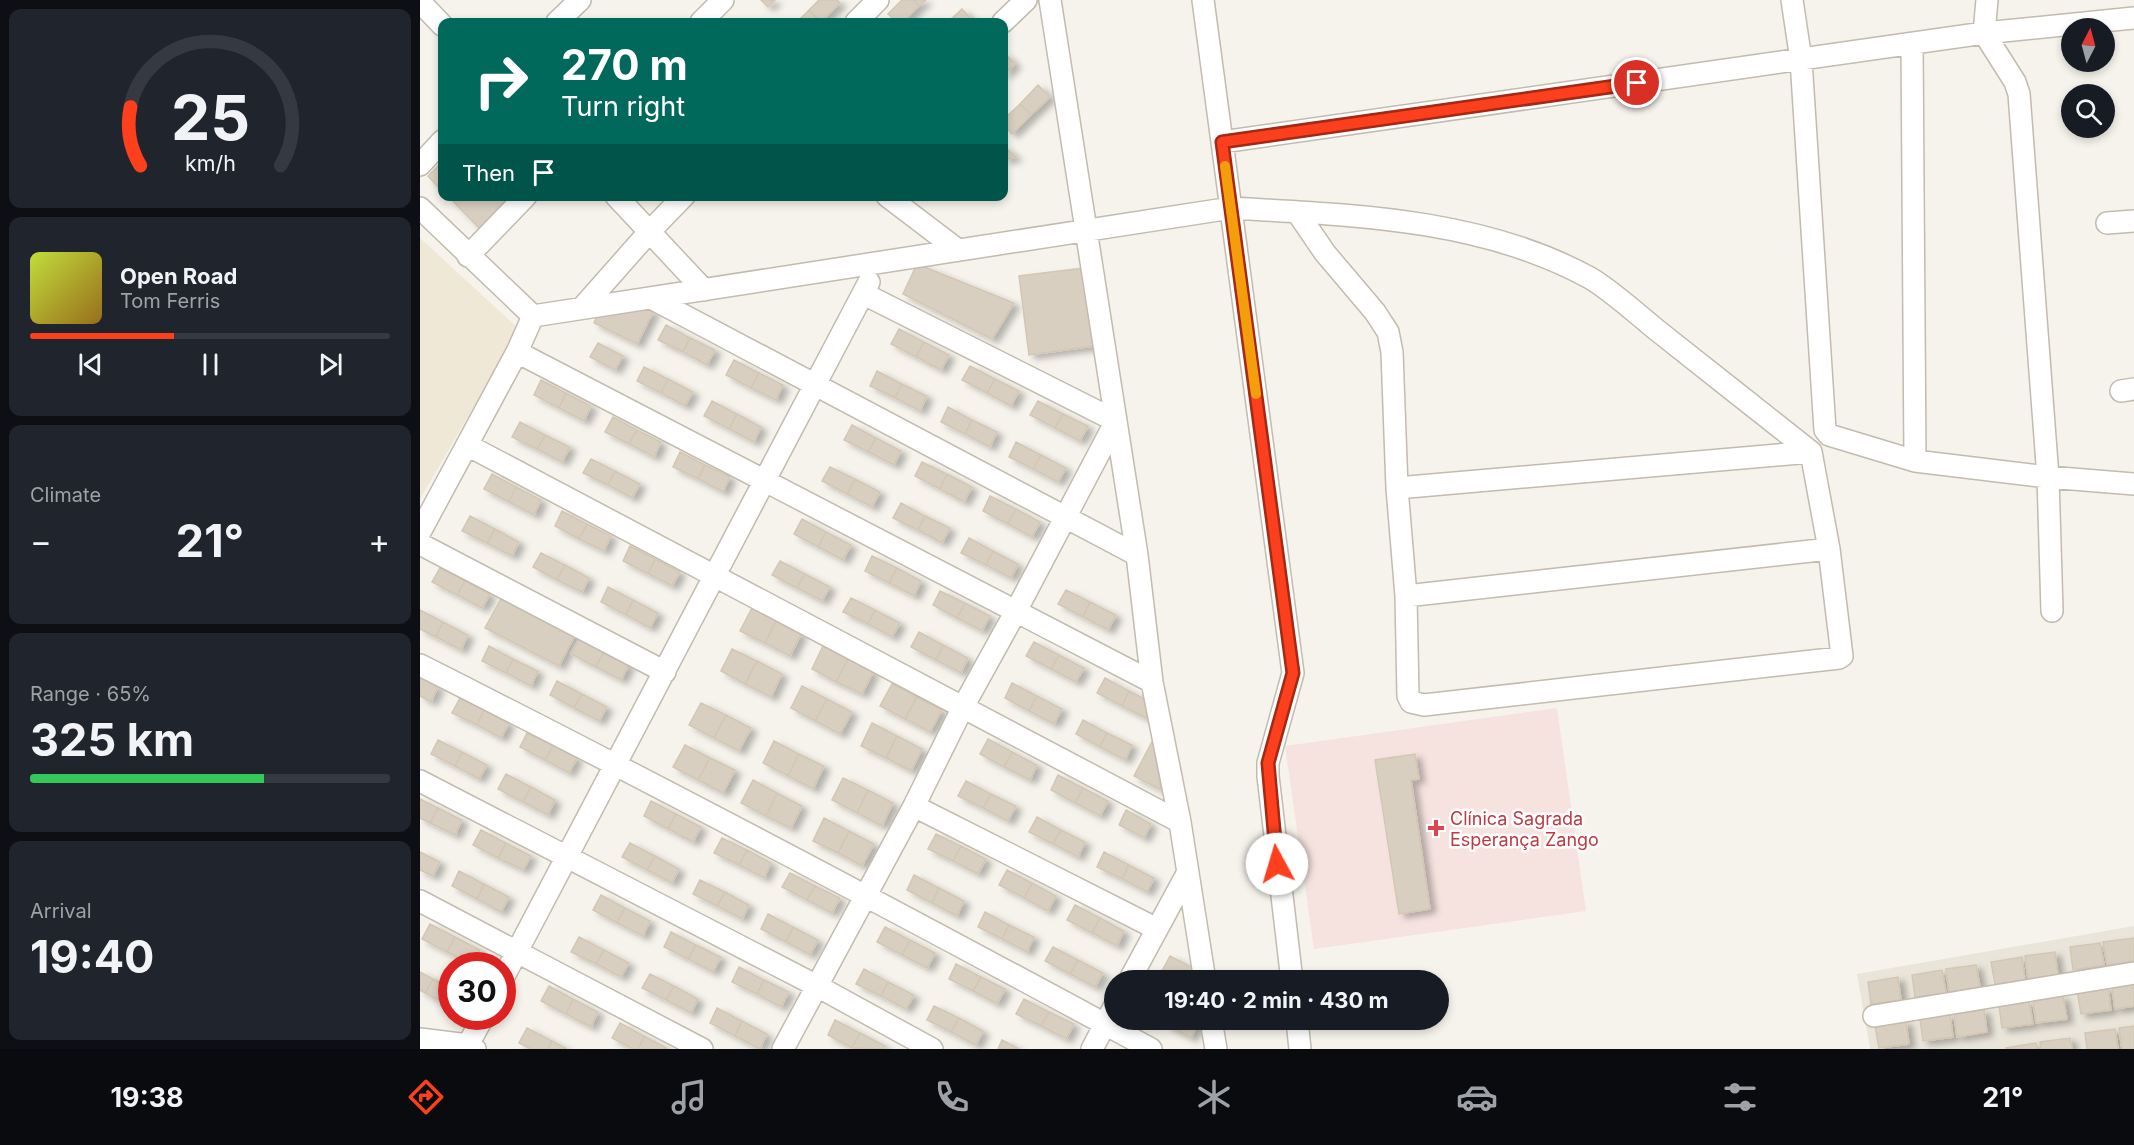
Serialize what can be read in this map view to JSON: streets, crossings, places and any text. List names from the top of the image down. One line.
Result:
{"places":{"health":["Clínica Sagrada Esperança Zango"]},"north":"top","page":{"turn":["270 m","Turn right"],"then":"Then","song":["Open Road","Tom Ferris"],"tile":["Climate",["Range · 65%","325 km"],["Arrival","19:40"]],"heat":["−","21°","+"],"limit":"30","trip":"19:40 · 2 min · 430 m","tabs":["19:38","21°"],"gauge":["25","km/h"]}}
